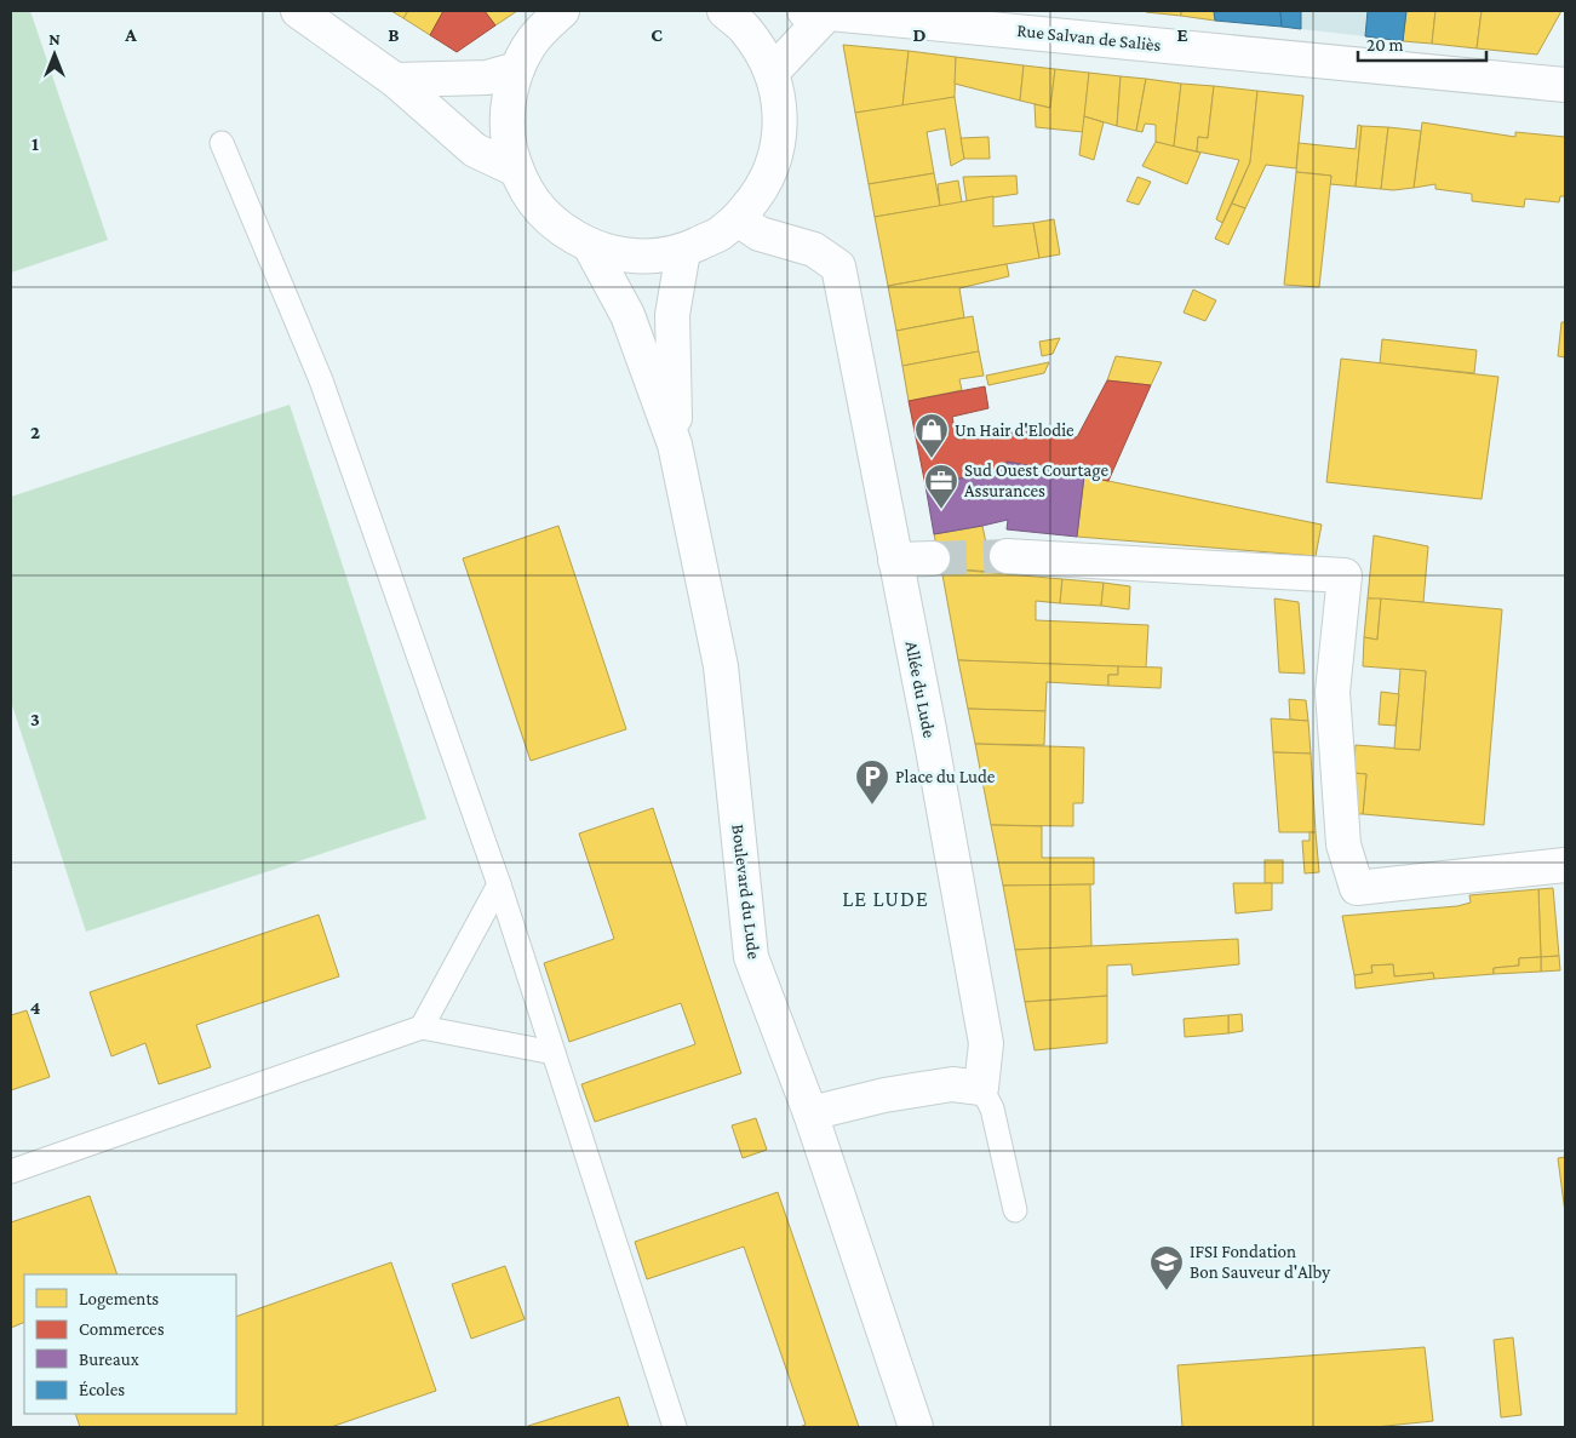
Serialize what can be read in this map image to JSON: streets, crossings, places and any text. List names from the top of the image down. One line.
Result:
{"streets":{"street":["Rue Salvan de Saliès","Allée du Lude","Boulevard du Lude"]},"districts":["LE LUDE"],"places":{"shop":["Un Hair d'Elodie"],"office":["Sud Ouest Courtage Assurances"],"parking":["Place du Lude"],"school or university":["IFSI Fondation Bon Sauveur d'Alby"]},"legend":["Logements","Commerces","Bureaux","Écoles"],"scale_bar":"20 m","north":"top","grid":{"columns":["A","B","C","D","E"],"rows":["1","2","3","4"]}}
